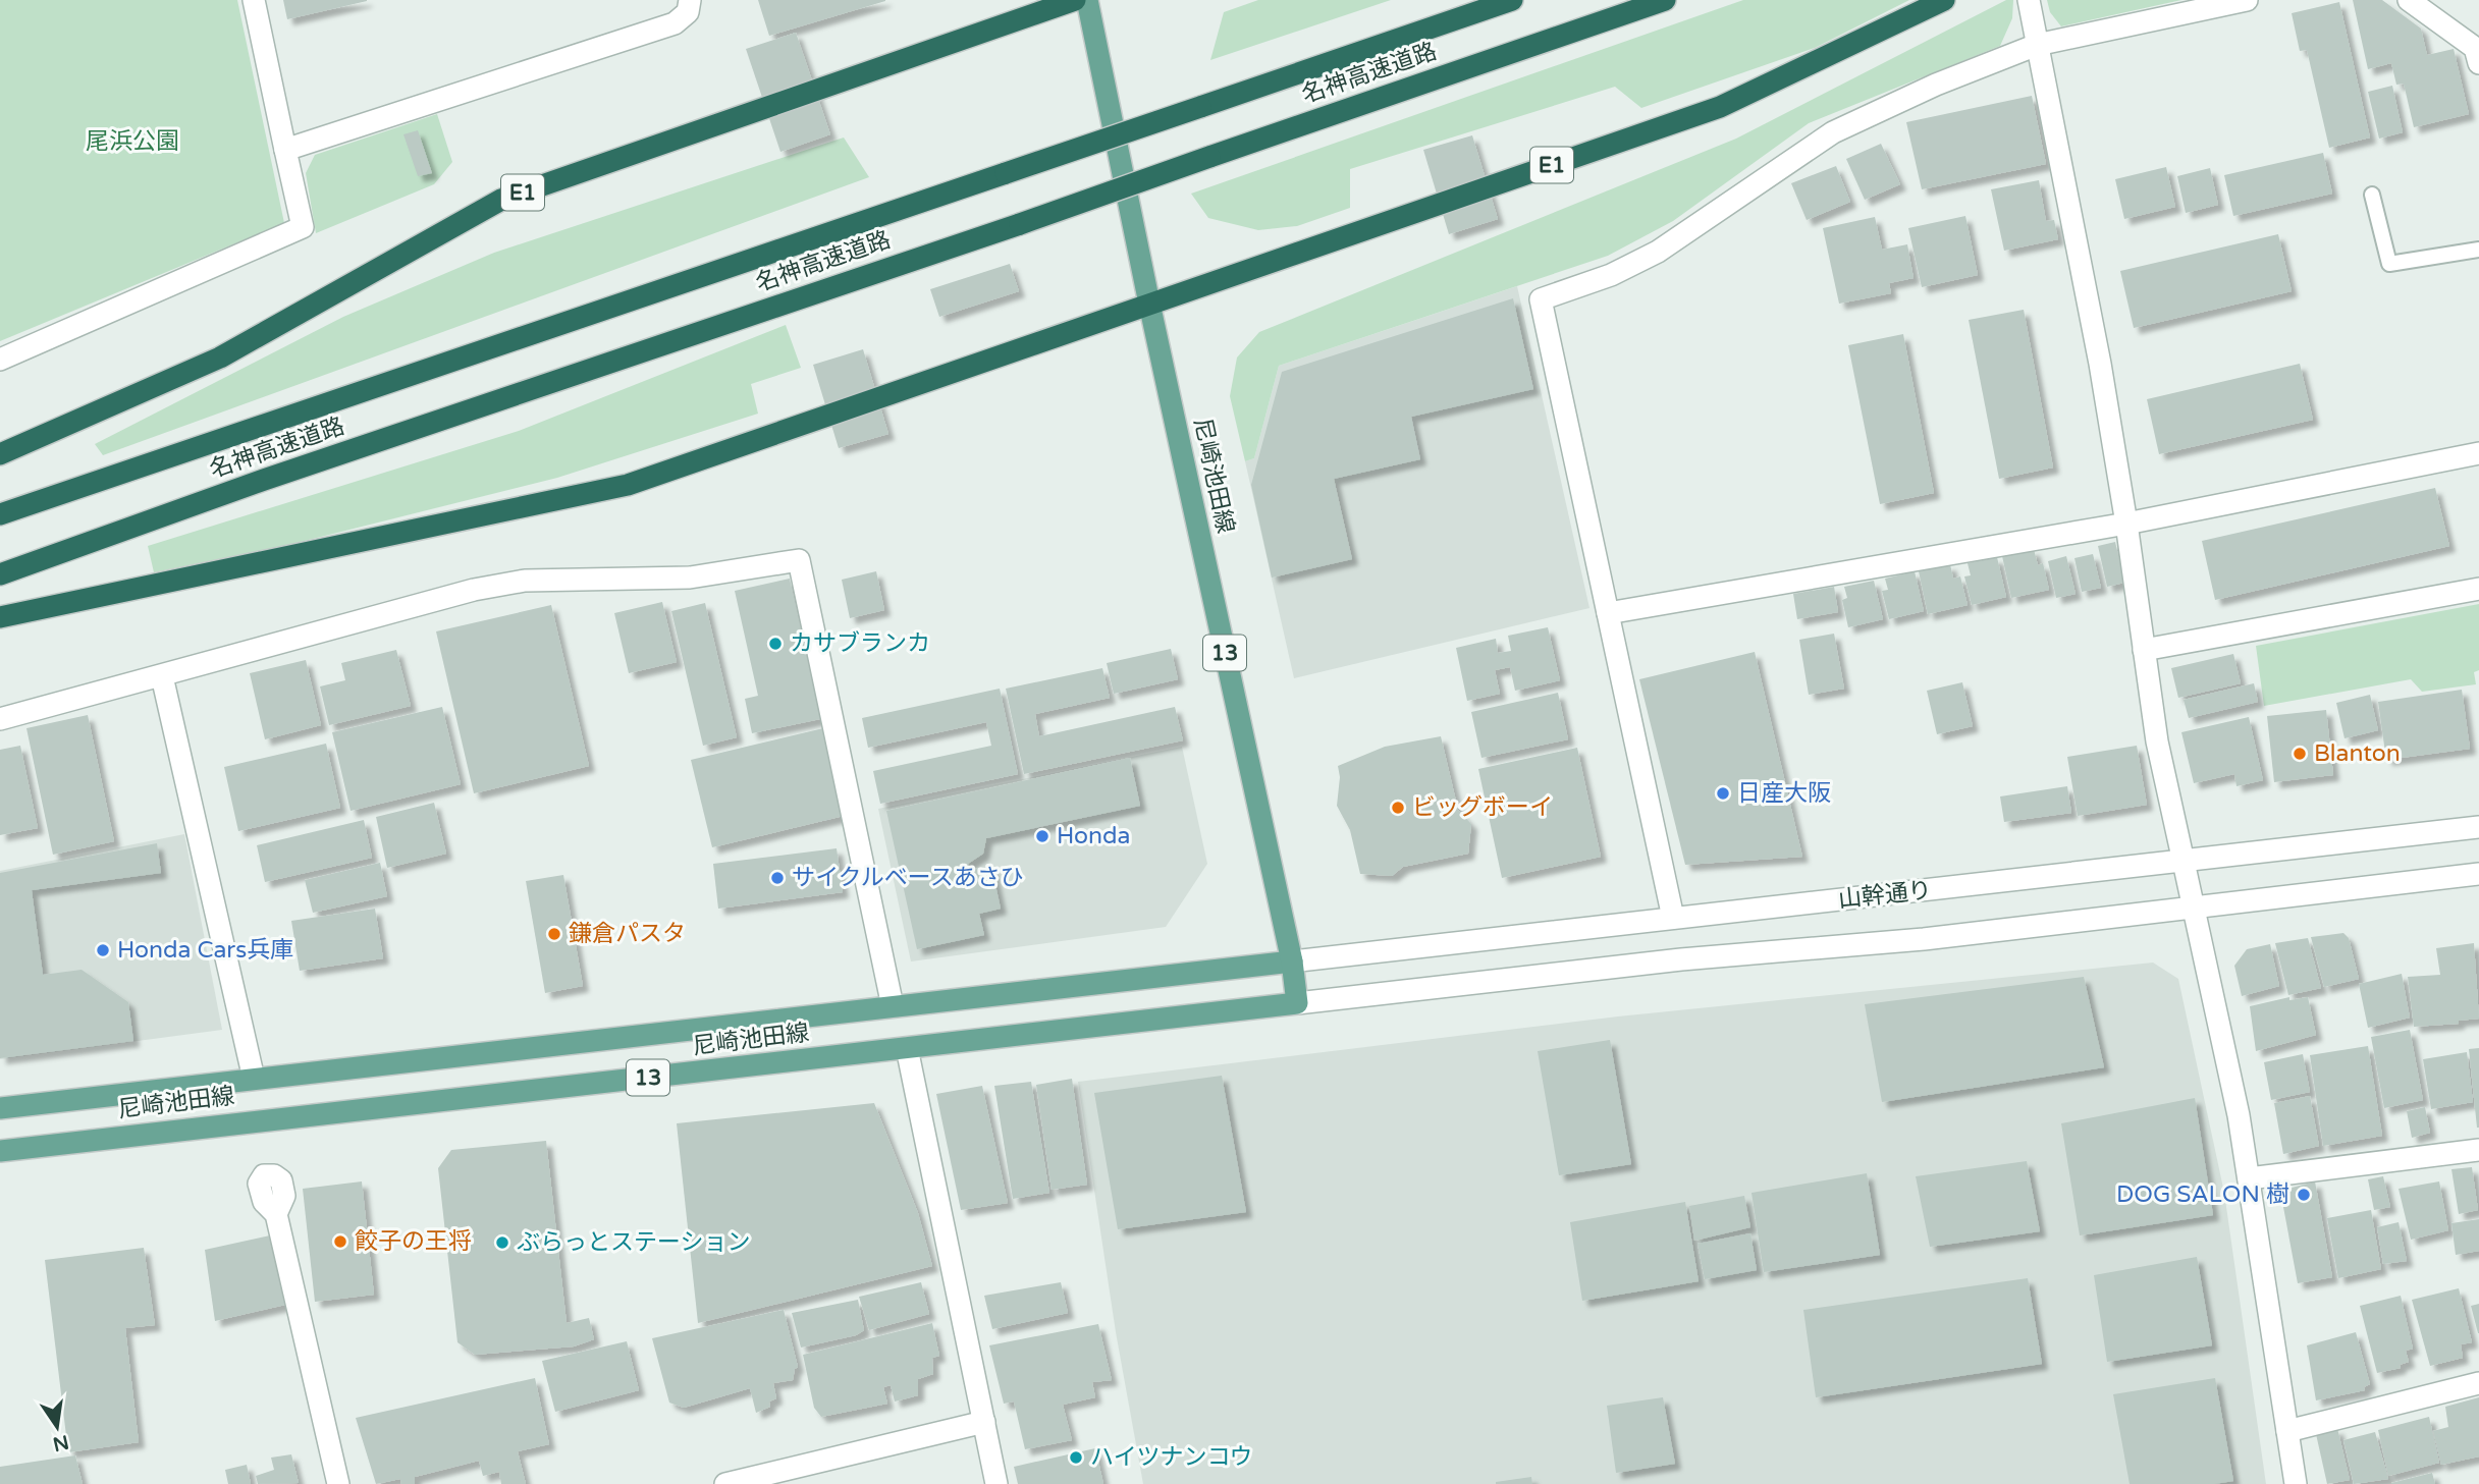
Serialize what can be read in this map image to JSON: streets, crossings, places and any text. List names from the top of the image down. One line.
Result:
{"streets":{"highway":["名神高速道路","E1"],"main road":["尼崎池田線","13"],"street":["山幹通り"]},"crossings":[["E1","尼崎池田線"],["尼崎池田線","山幹通り"]],"parks":["尾浜公園"],"places":["カサブランカ","Blanton","日産大阪","ビッグボーイ","Honda","サイクルベースあさひ","鎌倉パスタ","Honda Cars兵庫","DOG SALON 樹","餃子の王将","ぶらっとステーション","ハイツナンコウ"],"north":"bottom"}
